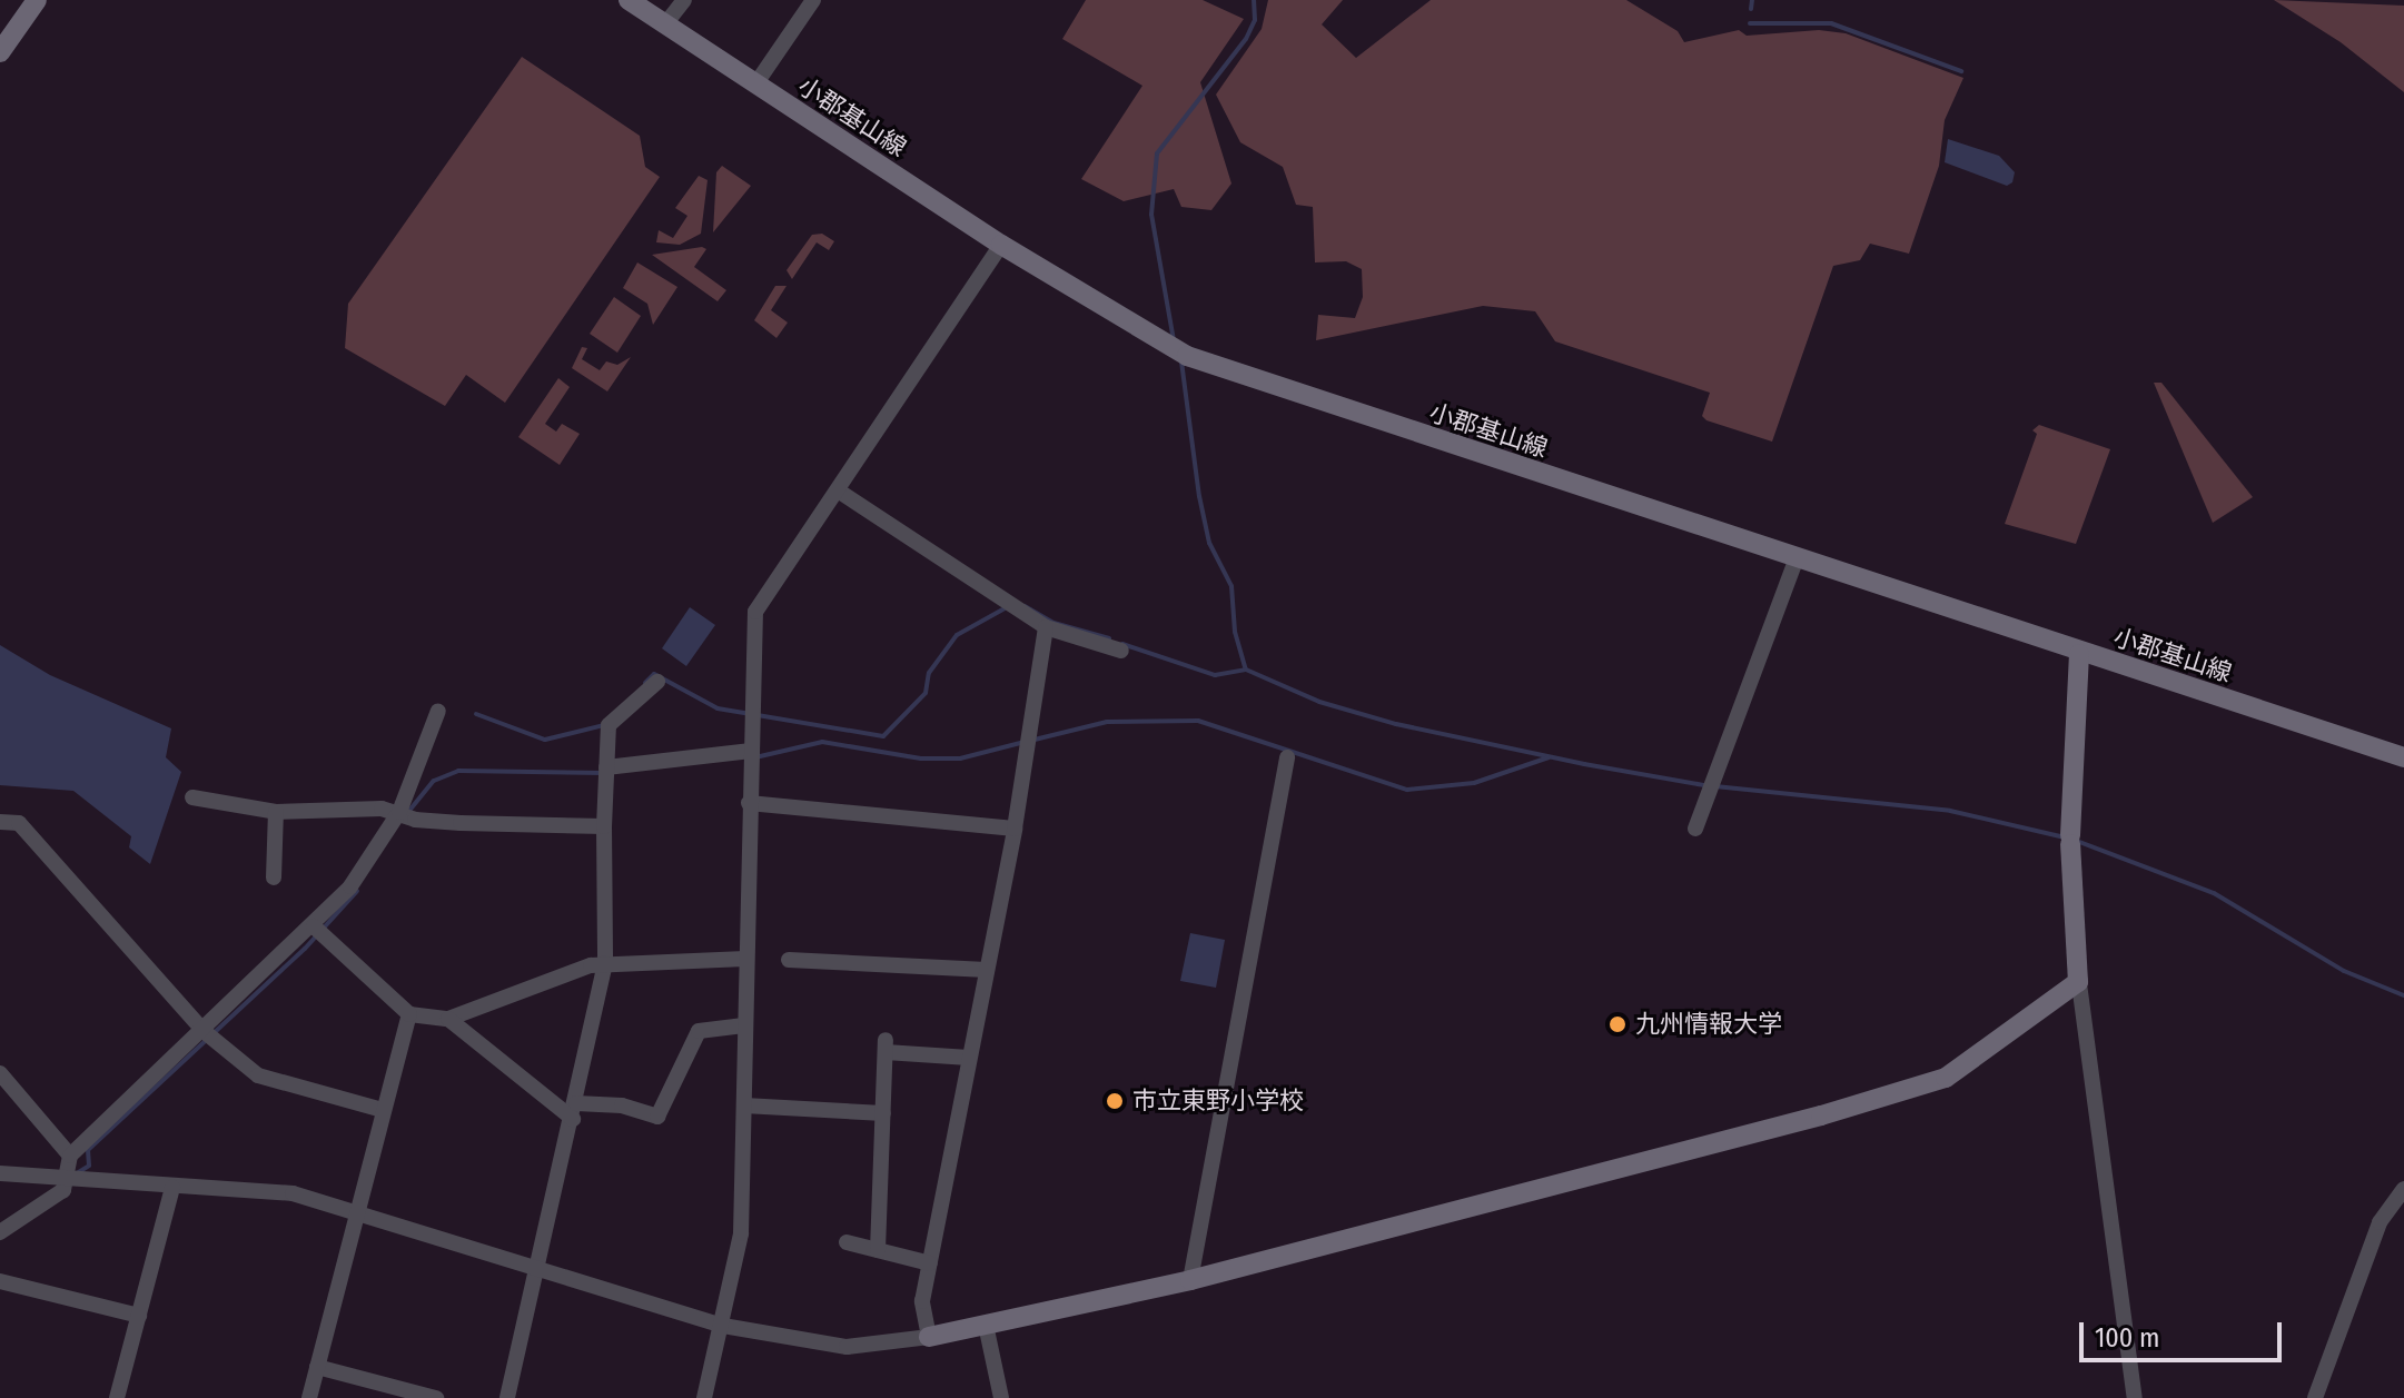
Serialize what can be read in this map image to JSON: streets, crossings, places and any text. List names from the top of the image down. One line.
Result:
{"streets":{"main road":["小郡基山線"]},"places":["九州情報大学","市立東野小学校"],"scale_bar":"100 m"}
